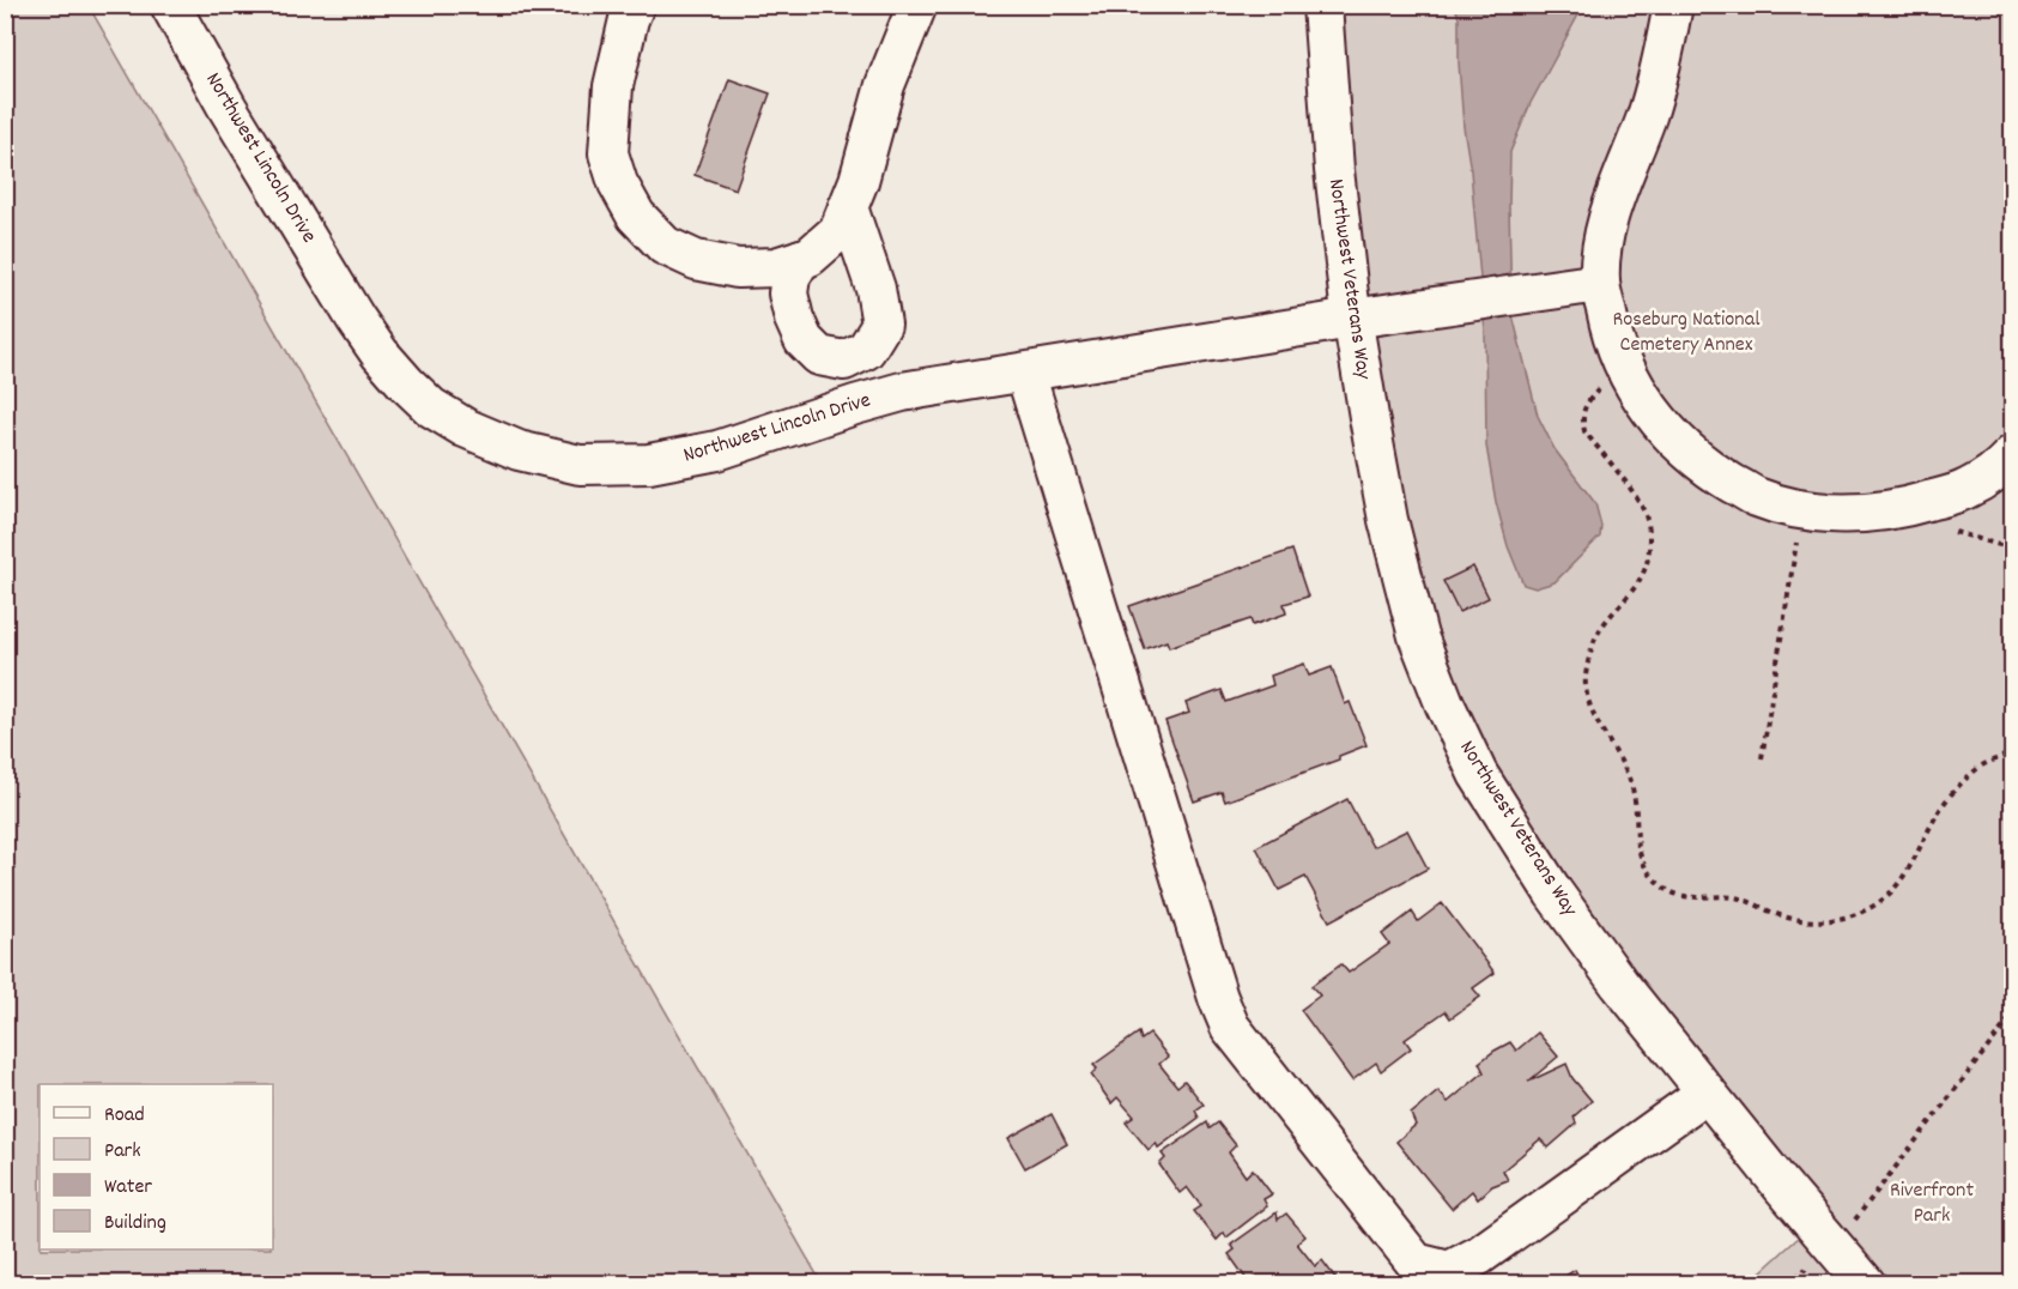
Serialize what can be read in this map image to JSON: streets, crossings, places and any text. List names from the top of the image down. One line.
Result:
{"streets":{"street":["Northwest Lincoln Drive","Northwest Veterans Way"]},"crossings":[["Northwest Lincoln Drive","Northwest Veterans Way"]],"parks":["Roseburg National Cemetery Annex","Riverfront Park"],"legend":["Road","Park","Water","Building"]}
